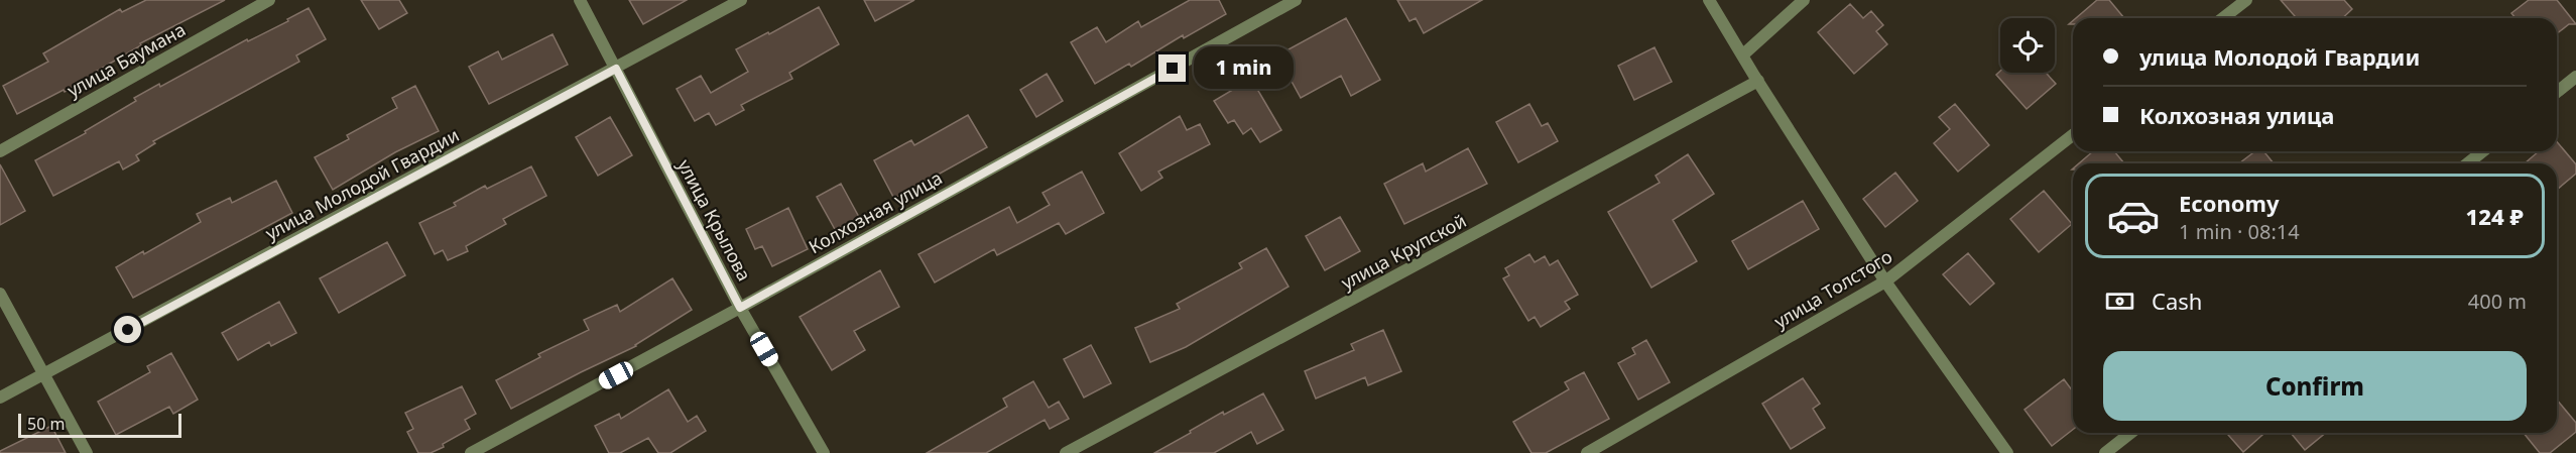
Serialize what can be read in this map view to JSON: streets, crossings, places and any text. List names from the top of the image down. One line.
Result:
{"streets":{"street":["улица Баумана","улица Молодой Гвардии","Колхозная улица","улица Крылова","улица Крупской","улица Толстого"]},"crossings":[["улица Молодой Гвардии","улица Крылова"],["Колхозная улица","улица Крылова"]],"scale_bar":"50 m","page":{"banner":["улица Молодой Гвардии","Колхозная улица"],"bubble":"1 min","list":[{"name":"Economy","note":"1 min · 08:14","value":"124 ₽"}],"pay":["Cash","400 m"],"buttons":"Confirm","scale":"50 m"}}
